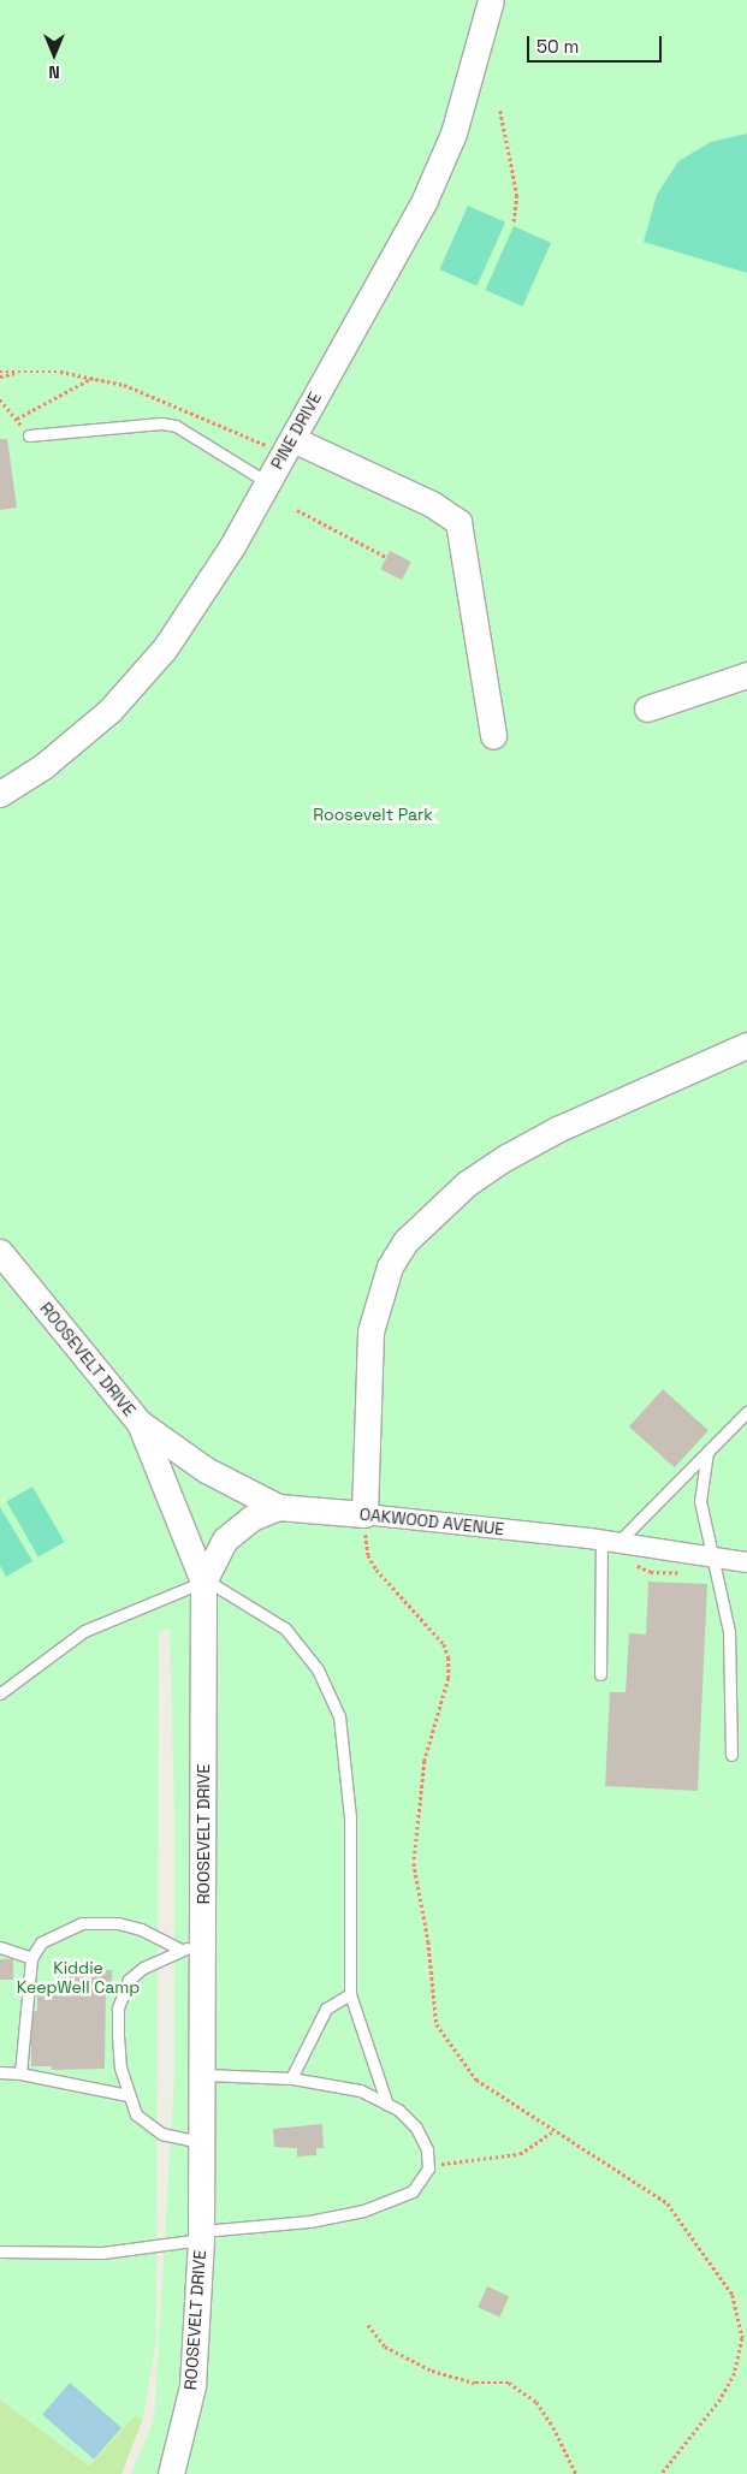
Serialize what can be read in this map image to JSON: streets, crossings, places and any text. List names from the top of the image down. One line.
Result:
{"streets":{"street":["PINE DRIVE","ROOSEVELT DRIVE","OAKWOOD AVENUE"]},"crossings":[["ROOSEVELT DRIVE","OAKWOOD AVENUE"]],"parks":["Roosevelt Park","Kiddie KeepWell Camp"],"scale_bar":"50 m","north":"bottom"}
